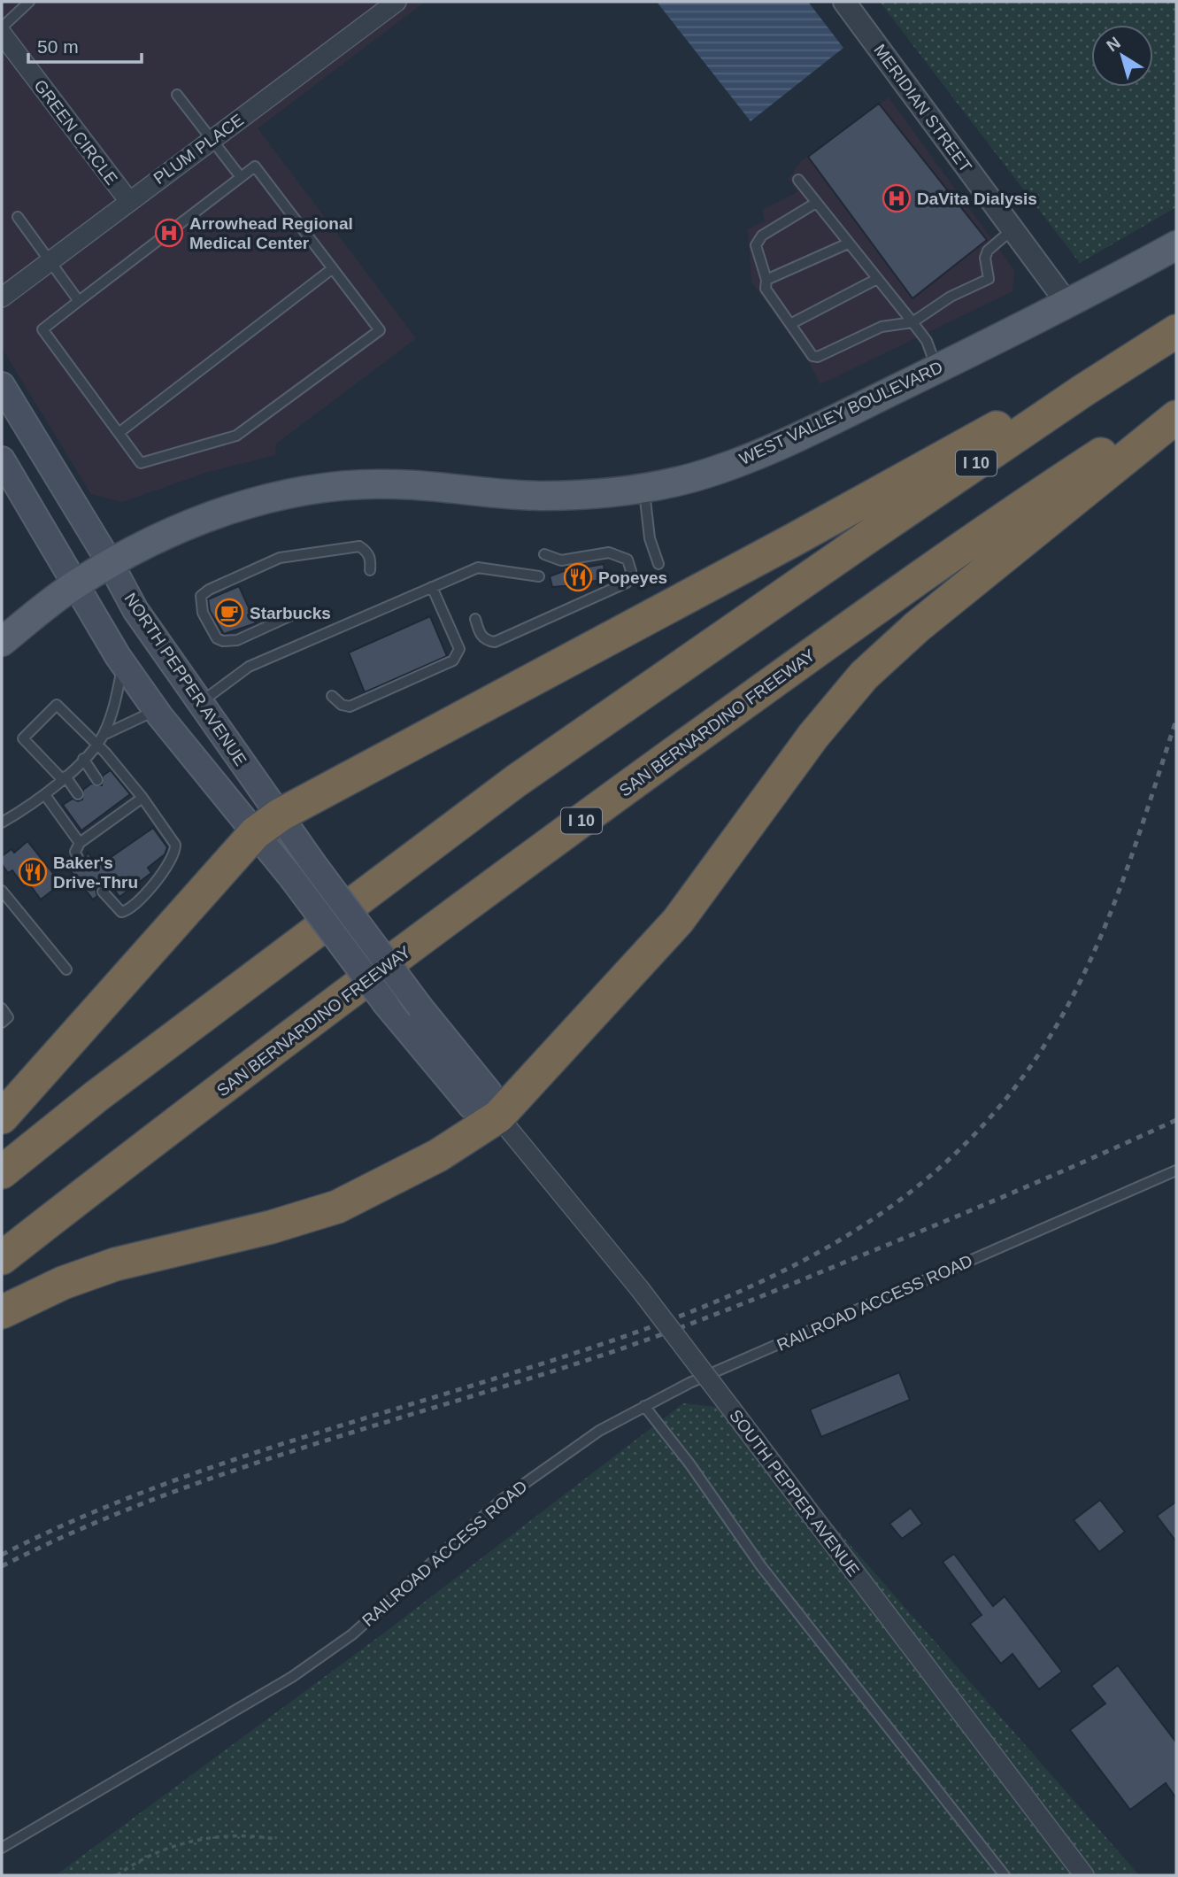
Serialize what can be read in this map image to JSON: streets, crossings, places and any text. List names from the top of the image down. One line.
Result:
{"streets":{"highway":["I 10","SAN BERNARDINO FREEWAY"],"main road":["WEST VALLEY BOULEVARD","NORTH PEPPER AVENUE","SOUTH PEPPER AVENUE"],"street":["MERIDIAN STREET","GREEN CIRCLE","PLUM PLACE"],"lane":["RAILROAD ACCESS ROAD"]},"crossings":[["MERIDIAN STREET","WEST VALLEY BOULEVARD"],["GREEN CIRCLE","PLUM PLACE"],["WEST VALLEY BOULEVARD","NORTH PEPPER AVENUE"],["NORTH PEPPER AVENUE","SOUTH PEPPER AVENUE"]],"places":{"hospital":["DaVita Dialysis","Arrowhead Regional Medical Center"],"restaurant":["Popeyes","Baker's Drive-Thru"],"cafe":["Starbucks"]},"scale_bar":"50 m","north":"top left"}
